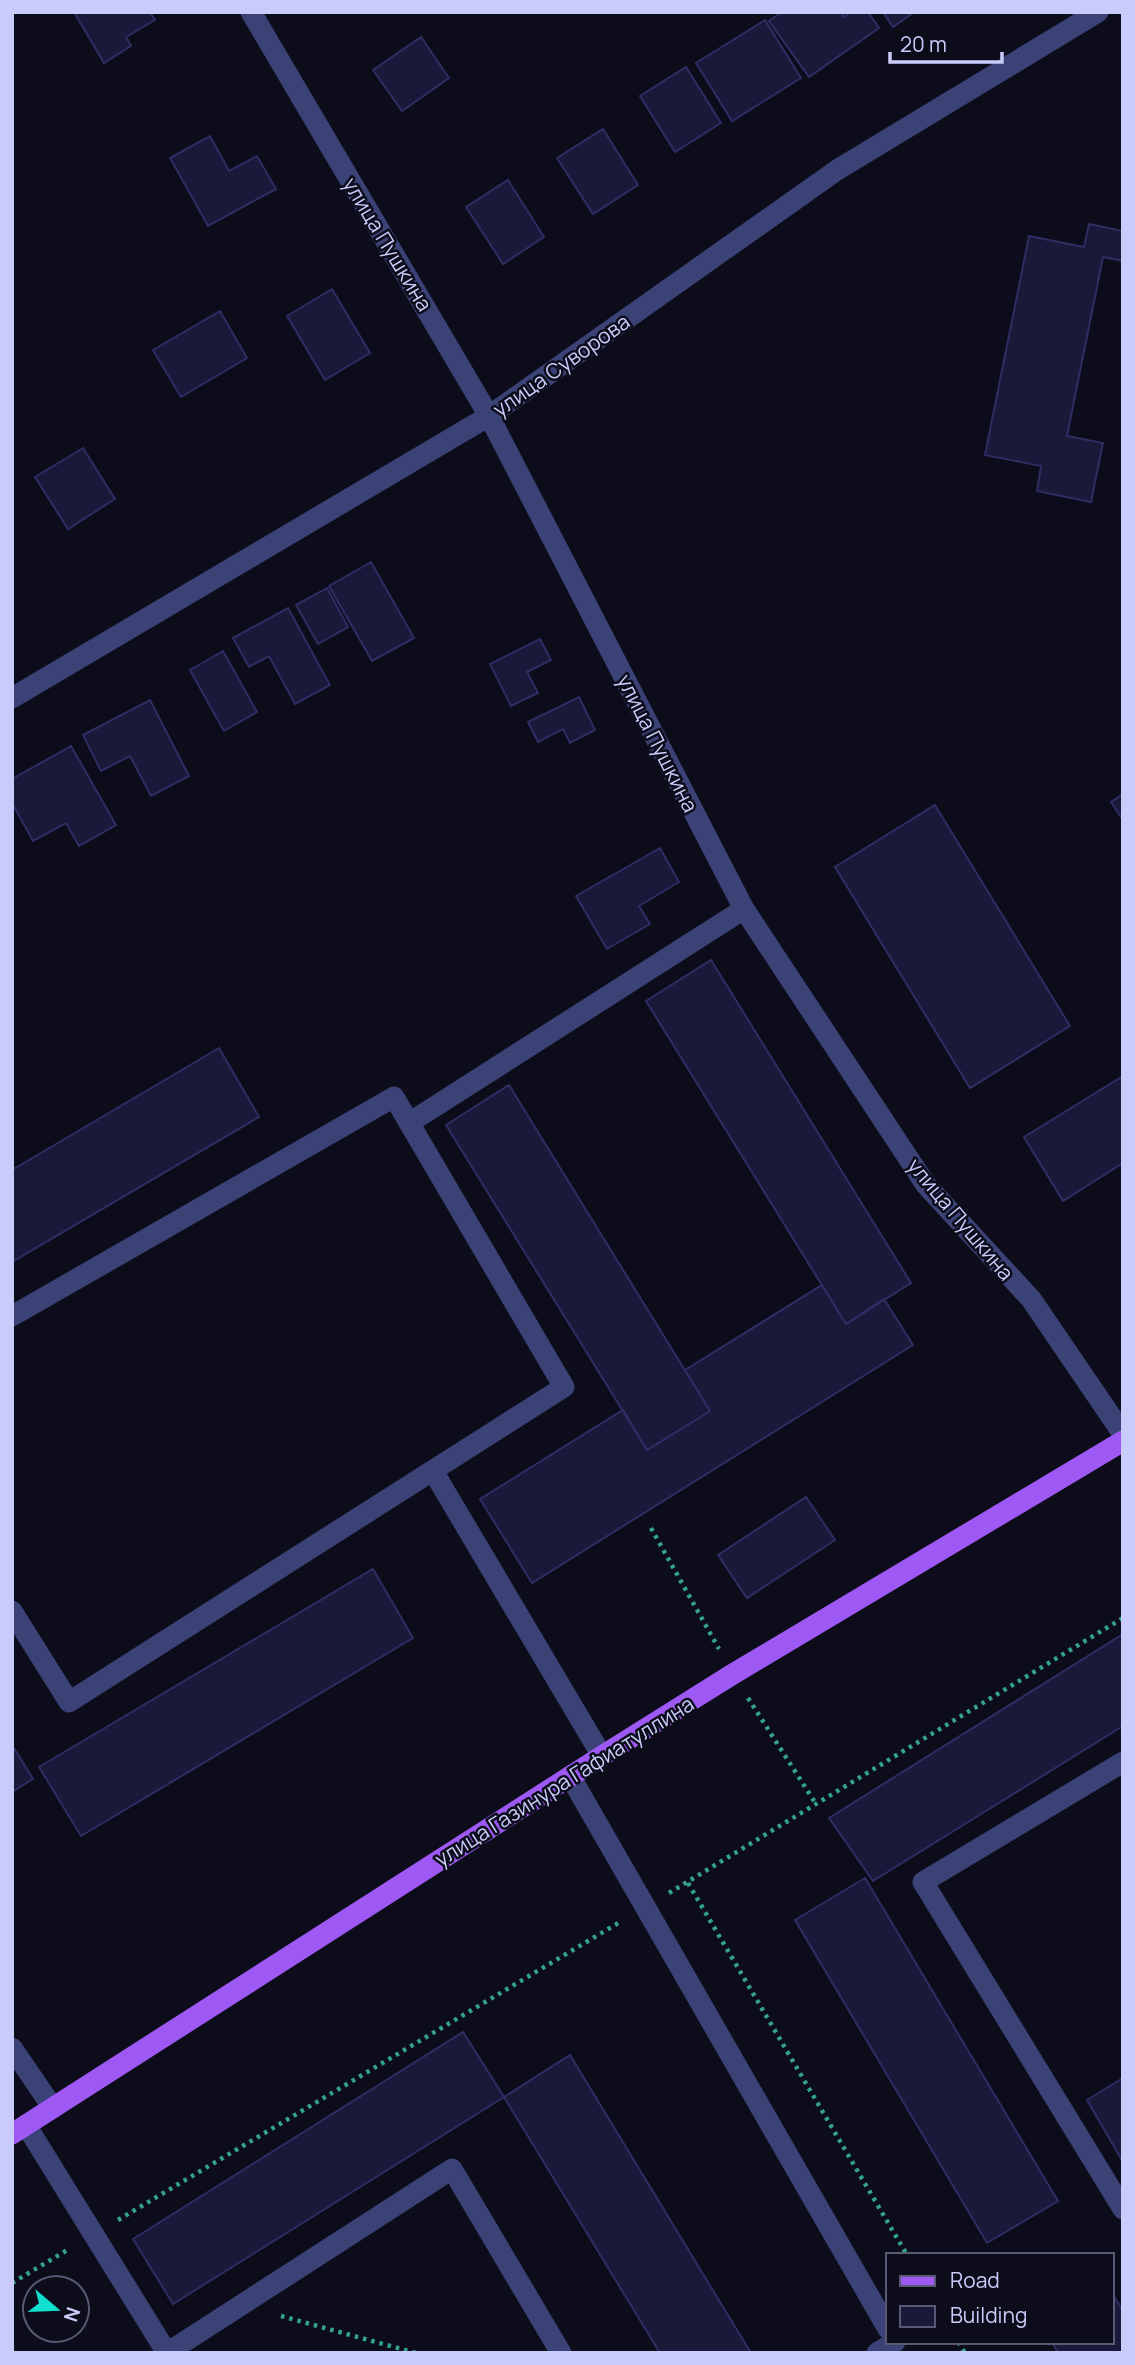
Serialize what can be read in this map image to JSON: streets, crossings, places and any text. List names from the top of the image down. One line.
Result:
{"streets":{"main road":["улица Газинура Гафиатуллина"],"street":["улица Пушкина","улица Суворова"]},"crossings":[["улица Пушкина","улица Суворова"]],"legend":["Road","Building"],"scale_bar":"20 m","north":"right"}
